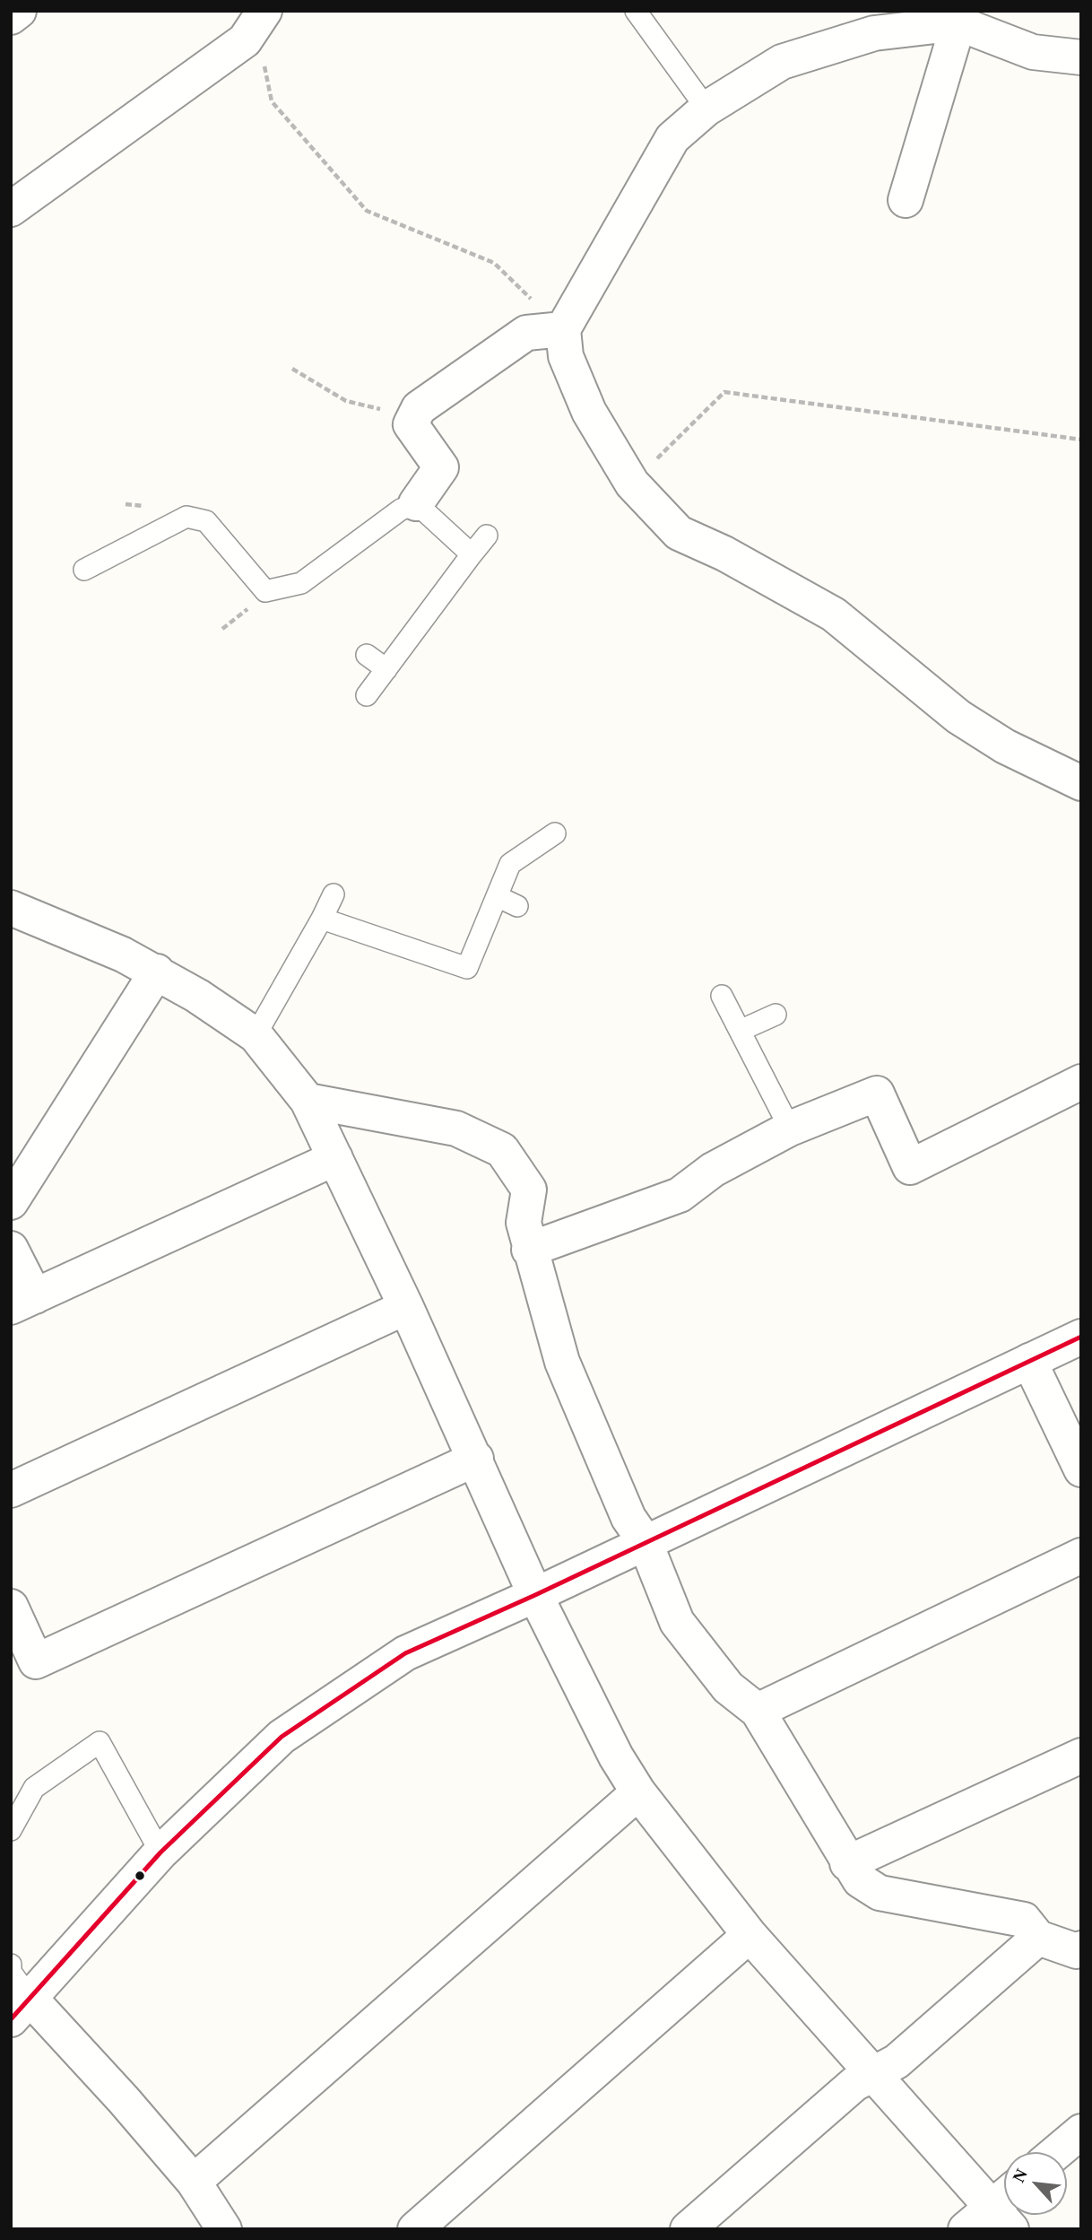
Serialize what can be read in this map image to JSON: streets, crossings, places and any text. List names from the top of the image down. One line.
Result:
{"north":"top left"}
